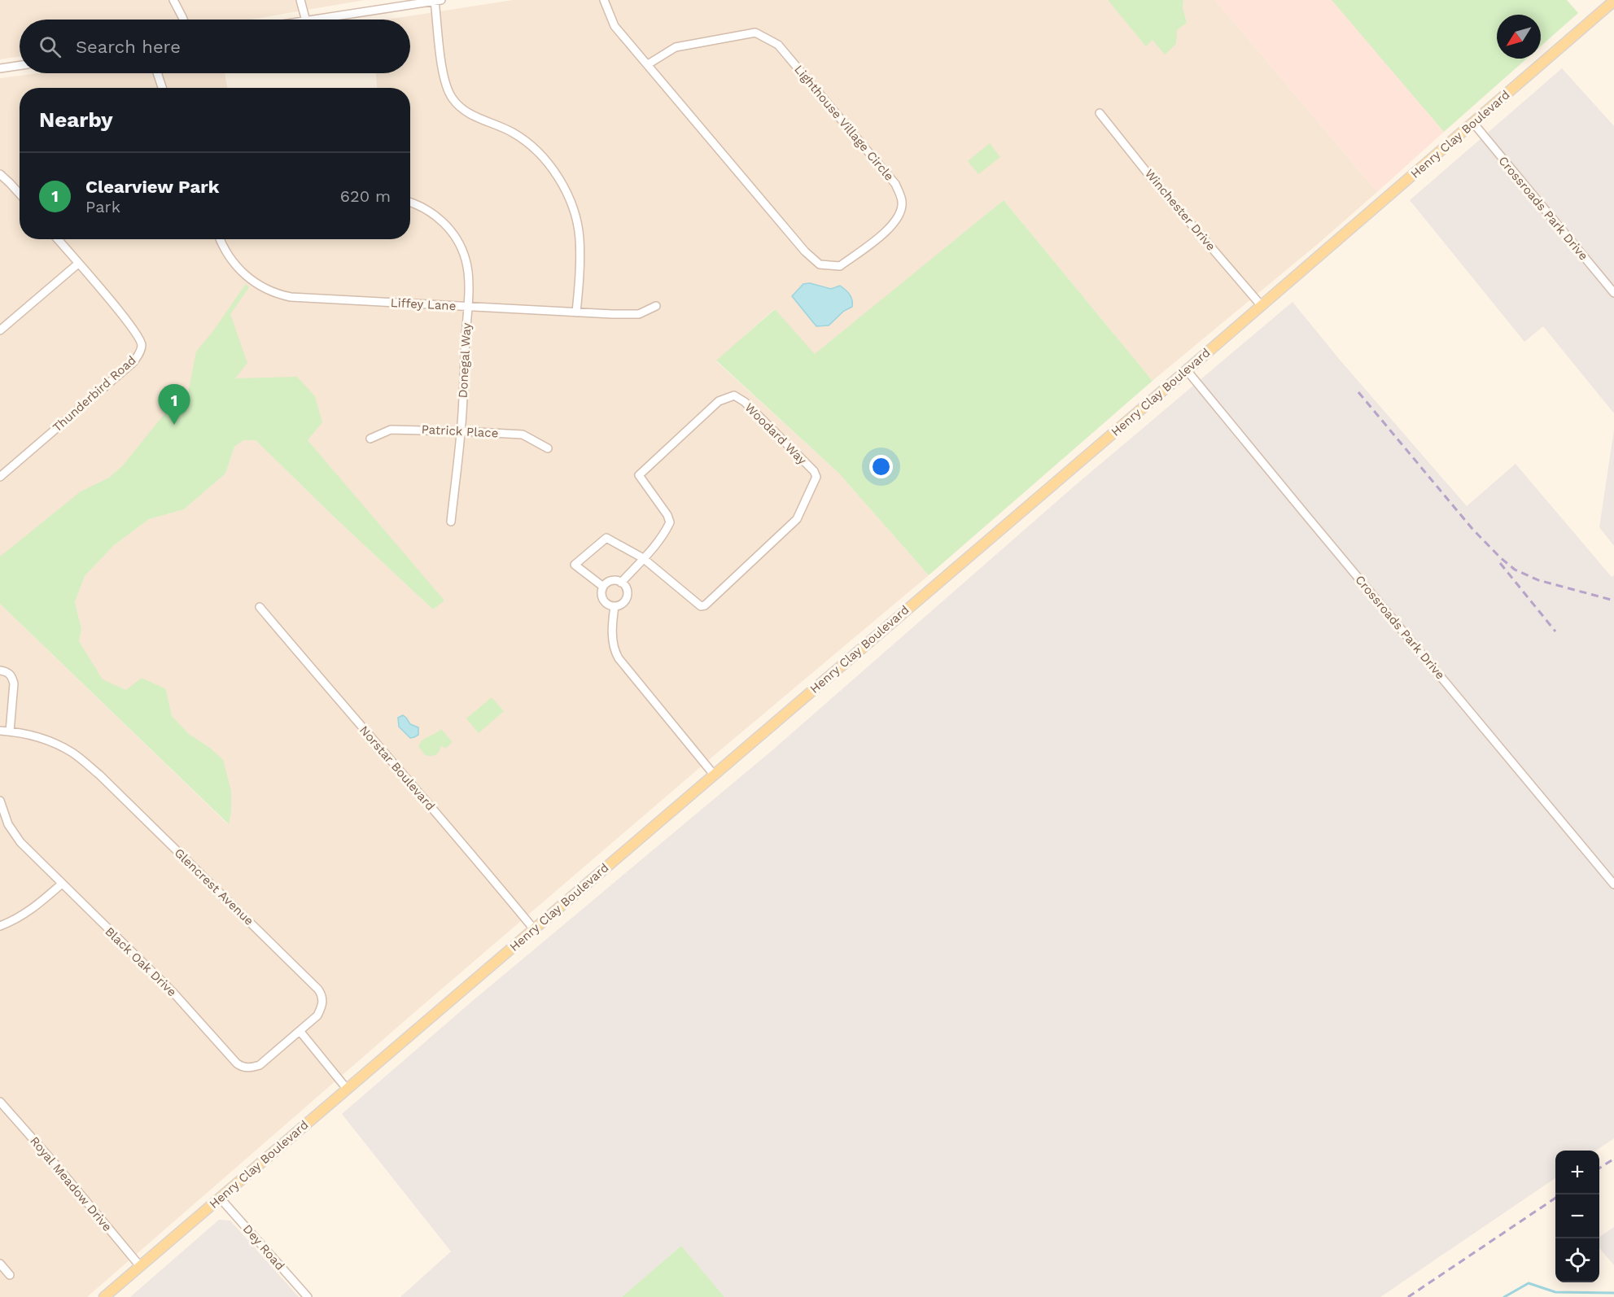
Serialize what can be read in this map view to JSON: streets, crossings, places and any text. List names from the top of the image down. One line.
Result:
{"streets":{"main road":["Henry Clay Boulevard"],"street":["Lighthouse Village Circle","Crossroads Park Drive","Winchester Drive","Liffey Lane","Donegal Way","Thunderbird Road","Patrick Place","Woodard Way","Norstar Boulevard","Glencrest Avenue","Black Oak Drive","Royal Meadow Drive","Dey Road"]},"crossings":[["Henry Clay Boulevard","Crossroads Park Drive"],["Henry Clay Boulevard","Winchester Drive"],["Henry Clay Boulevard","Norstar Boulevard"],["Henry Clay Boulevard","Royal Meadow Drive"],["Henry Clay Boulevard","Dey Road"],["Liffey Lane","Donegal Way"],["Donegal Way","Patrick Place"],["Glencrest Avenue","Black Oak Drive"]],"north":"bottom left","page":{"search":"Search here","heading":"Nearby","list":[{"mark":"1","name":"Clearview Park","note":"Park","value":"620 m"}],"pins":"1","map_buttons":["+","−"]}}
